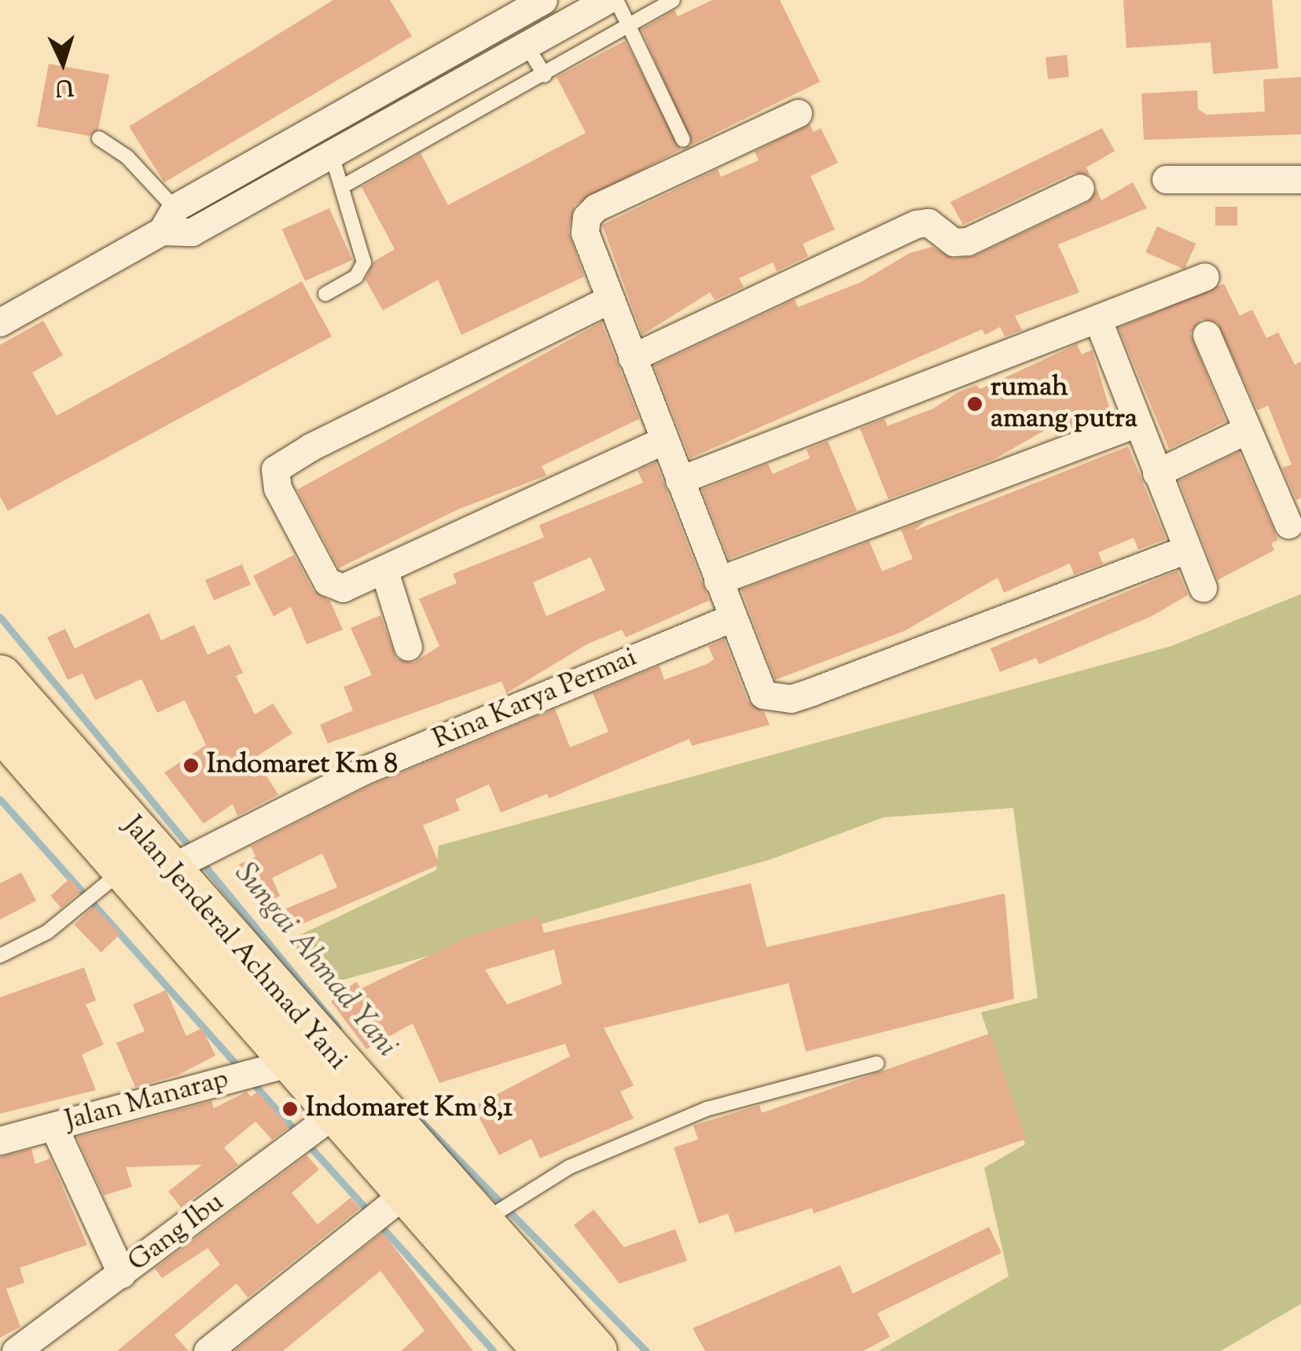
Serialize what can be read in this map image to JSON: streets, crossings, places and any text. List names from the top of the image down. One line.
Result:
{"streets":{"highway":["Jalan Jenderal Achmad Yani"],"street":["Rina Karya Permai","Jalan Manarap","Gang Ibu"]},"crossings":[["Rina Karya Permai","Jalan Jenderal Achmad Yani"],["Jalan Jenderal Achmad Yani","Jalan Manarap"],["Jalan Jenderal Achmad Yani","Gang Ibu"]],"water":["Sungai Ahmad Yani"],"places":["rumah amang putra","Indomaret Km 8","Indomaret Km 8,1"],"north":"bottom"}
